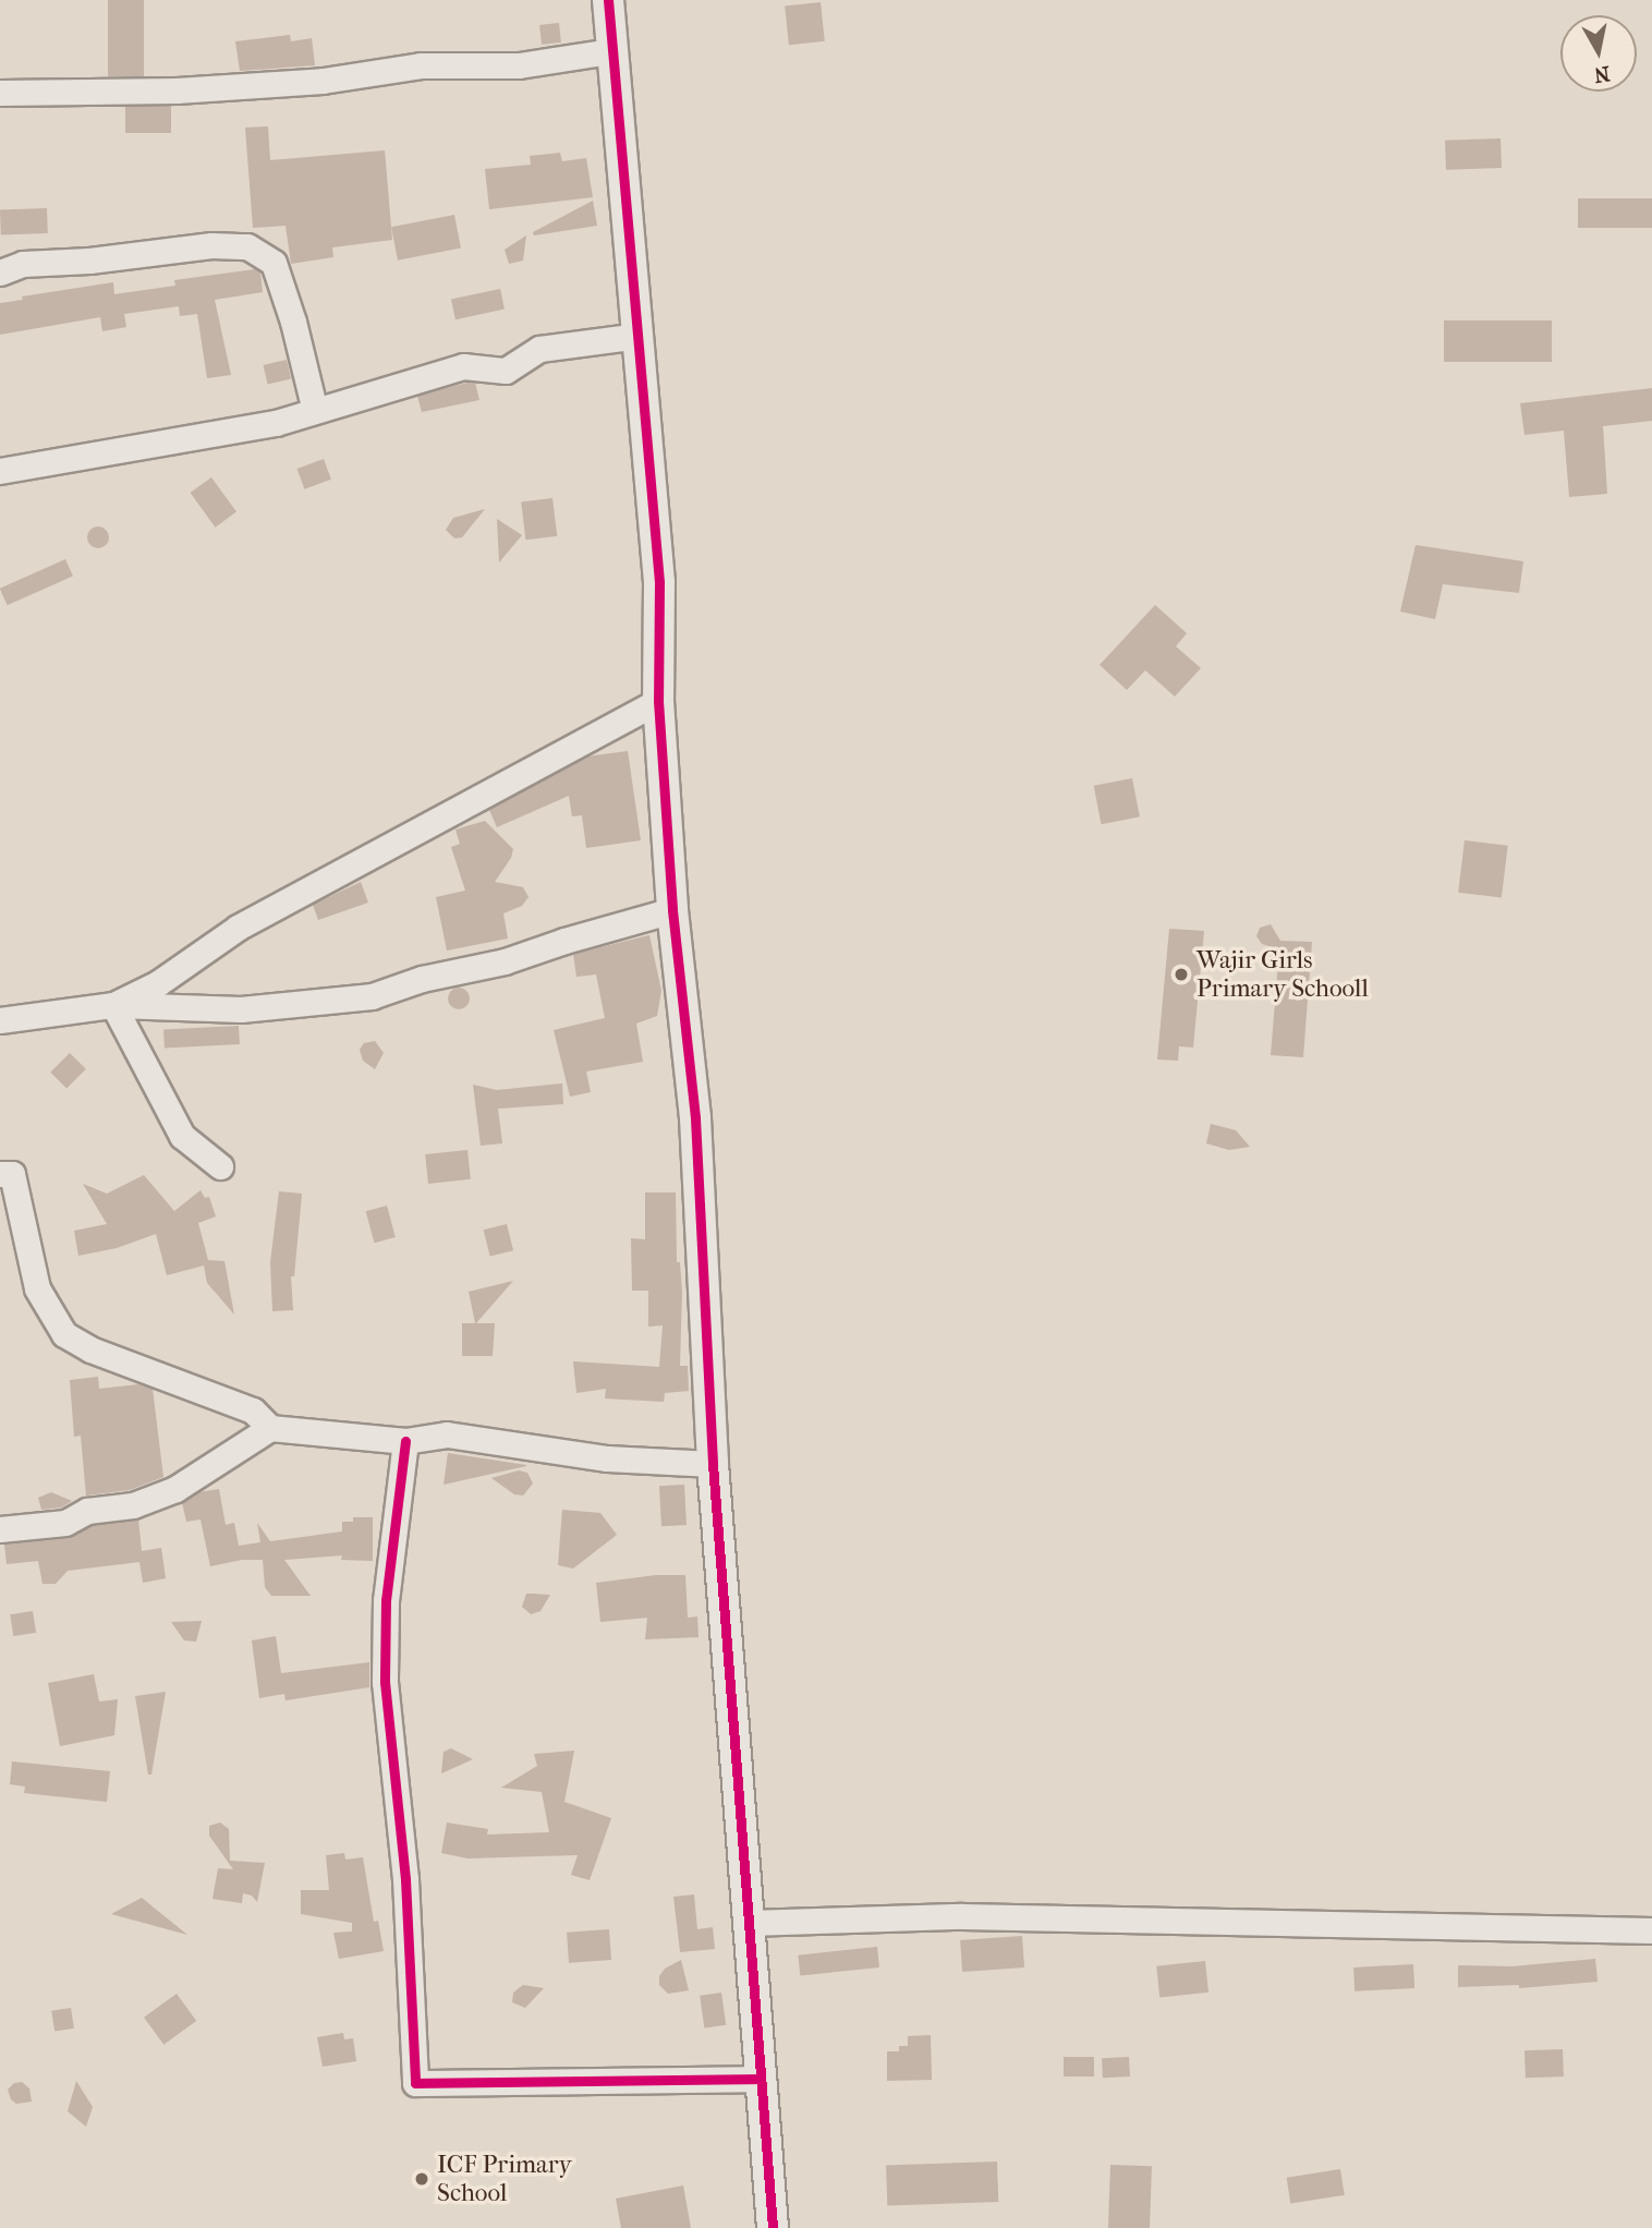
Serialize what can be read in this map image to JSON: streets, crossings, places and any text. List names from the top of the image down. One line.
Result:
{"places":["Wajir Girls Primary Schooll","ICF Primary School"],"north":"bottom"}
